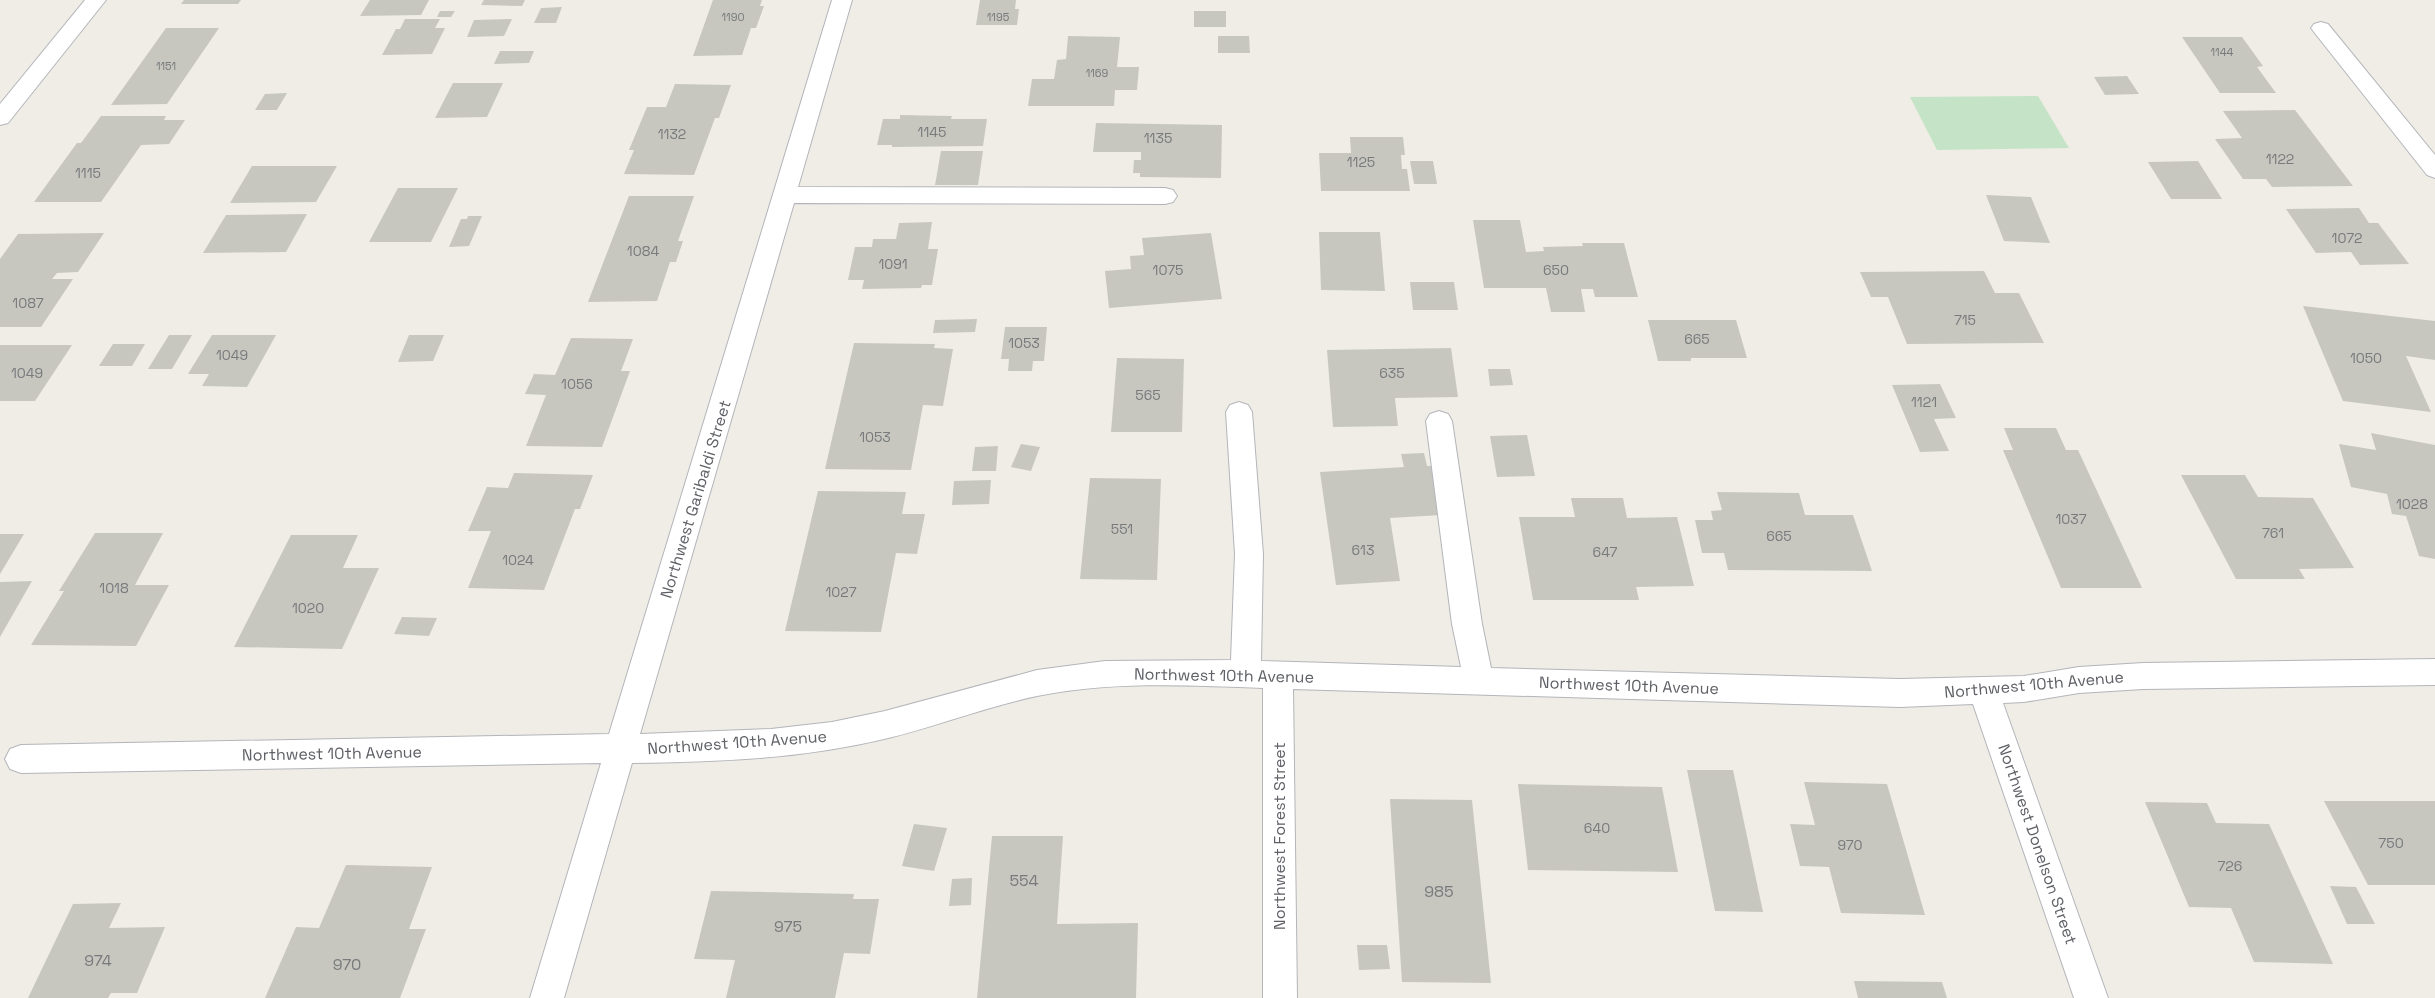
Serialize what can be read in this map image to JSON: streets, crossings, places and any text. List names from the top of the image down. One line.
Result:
{"streets":{"street":["Northwest Garibaldi Street","Northwest 10th Avenue","Northwest Forest Street","Northwest Donelson Street"]},"crossings":[["Northwest Garibaldi Street","Northwest 10th Avenue"],["Northwest 10th Avenue","Northwest Forest Street"],["Northwest 10th Avenue","Northwest Donelson Street"]],"house_numbers":["1190","1195","1144","1151","1169","1145","1132","1135","1122","1125","1115","1072","1084","1091","1075","650","1087","715","665","1053","1049","1050","1049","635","1056","565","1121","1053","1028","1037","551","761","665","613","647","1024","1018","1027","1020","640","750","970","726","554","985","975","974","970"]}
